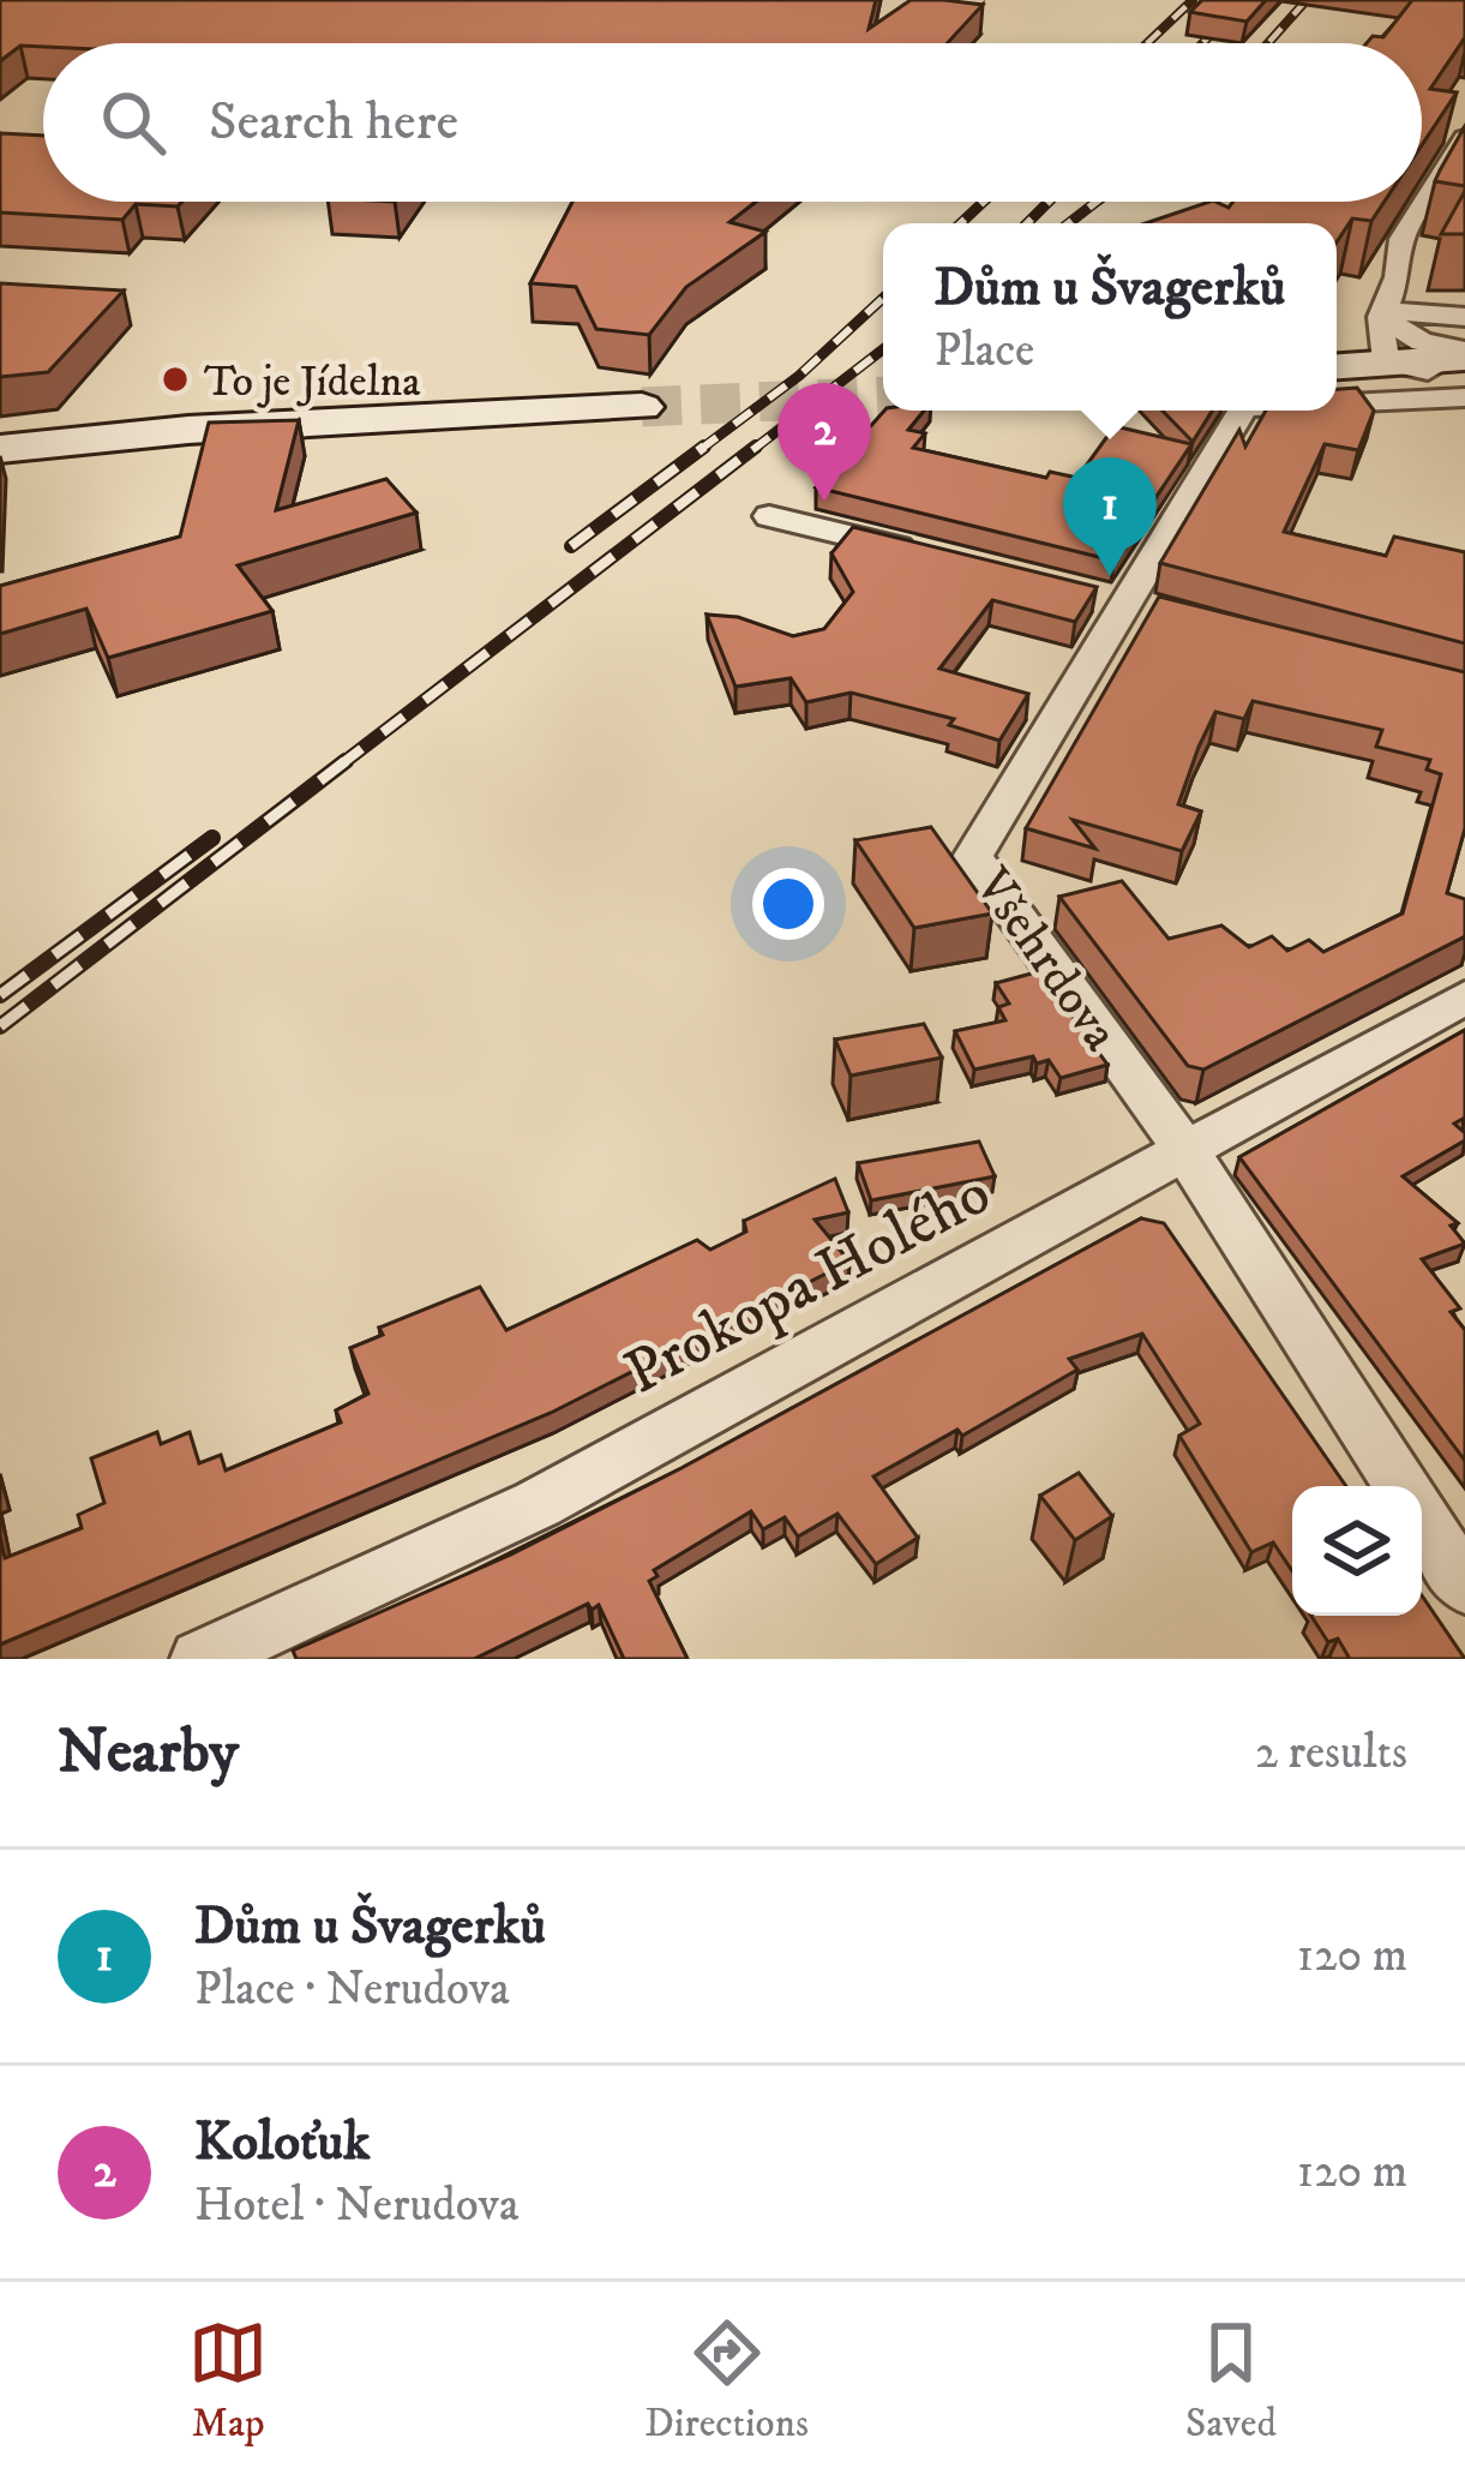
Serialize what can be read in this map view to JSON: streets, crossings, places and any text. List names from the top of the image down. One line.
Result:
{"streets":{"street":["Všehrdova","Prokopa Holého"]},"crossings":[["Všehrdova","Prokopa Holého"]],"places":["To je Jídelna"],"page":{"search":"Search here","popup":["Dům u Švagerků","Place"],"pins":["2","1"],"heading":["Nearby","2 results"],"list":[{"mark":"1","name":"Dům u Švagerků","note":"Place · Nerudova","value":"120 m"},{"mark":"2","name":"Koloťuk","note":"Hotel · Nerudova","value":"120 m"}],"nav":["Map","Directions","Saved"]}}
